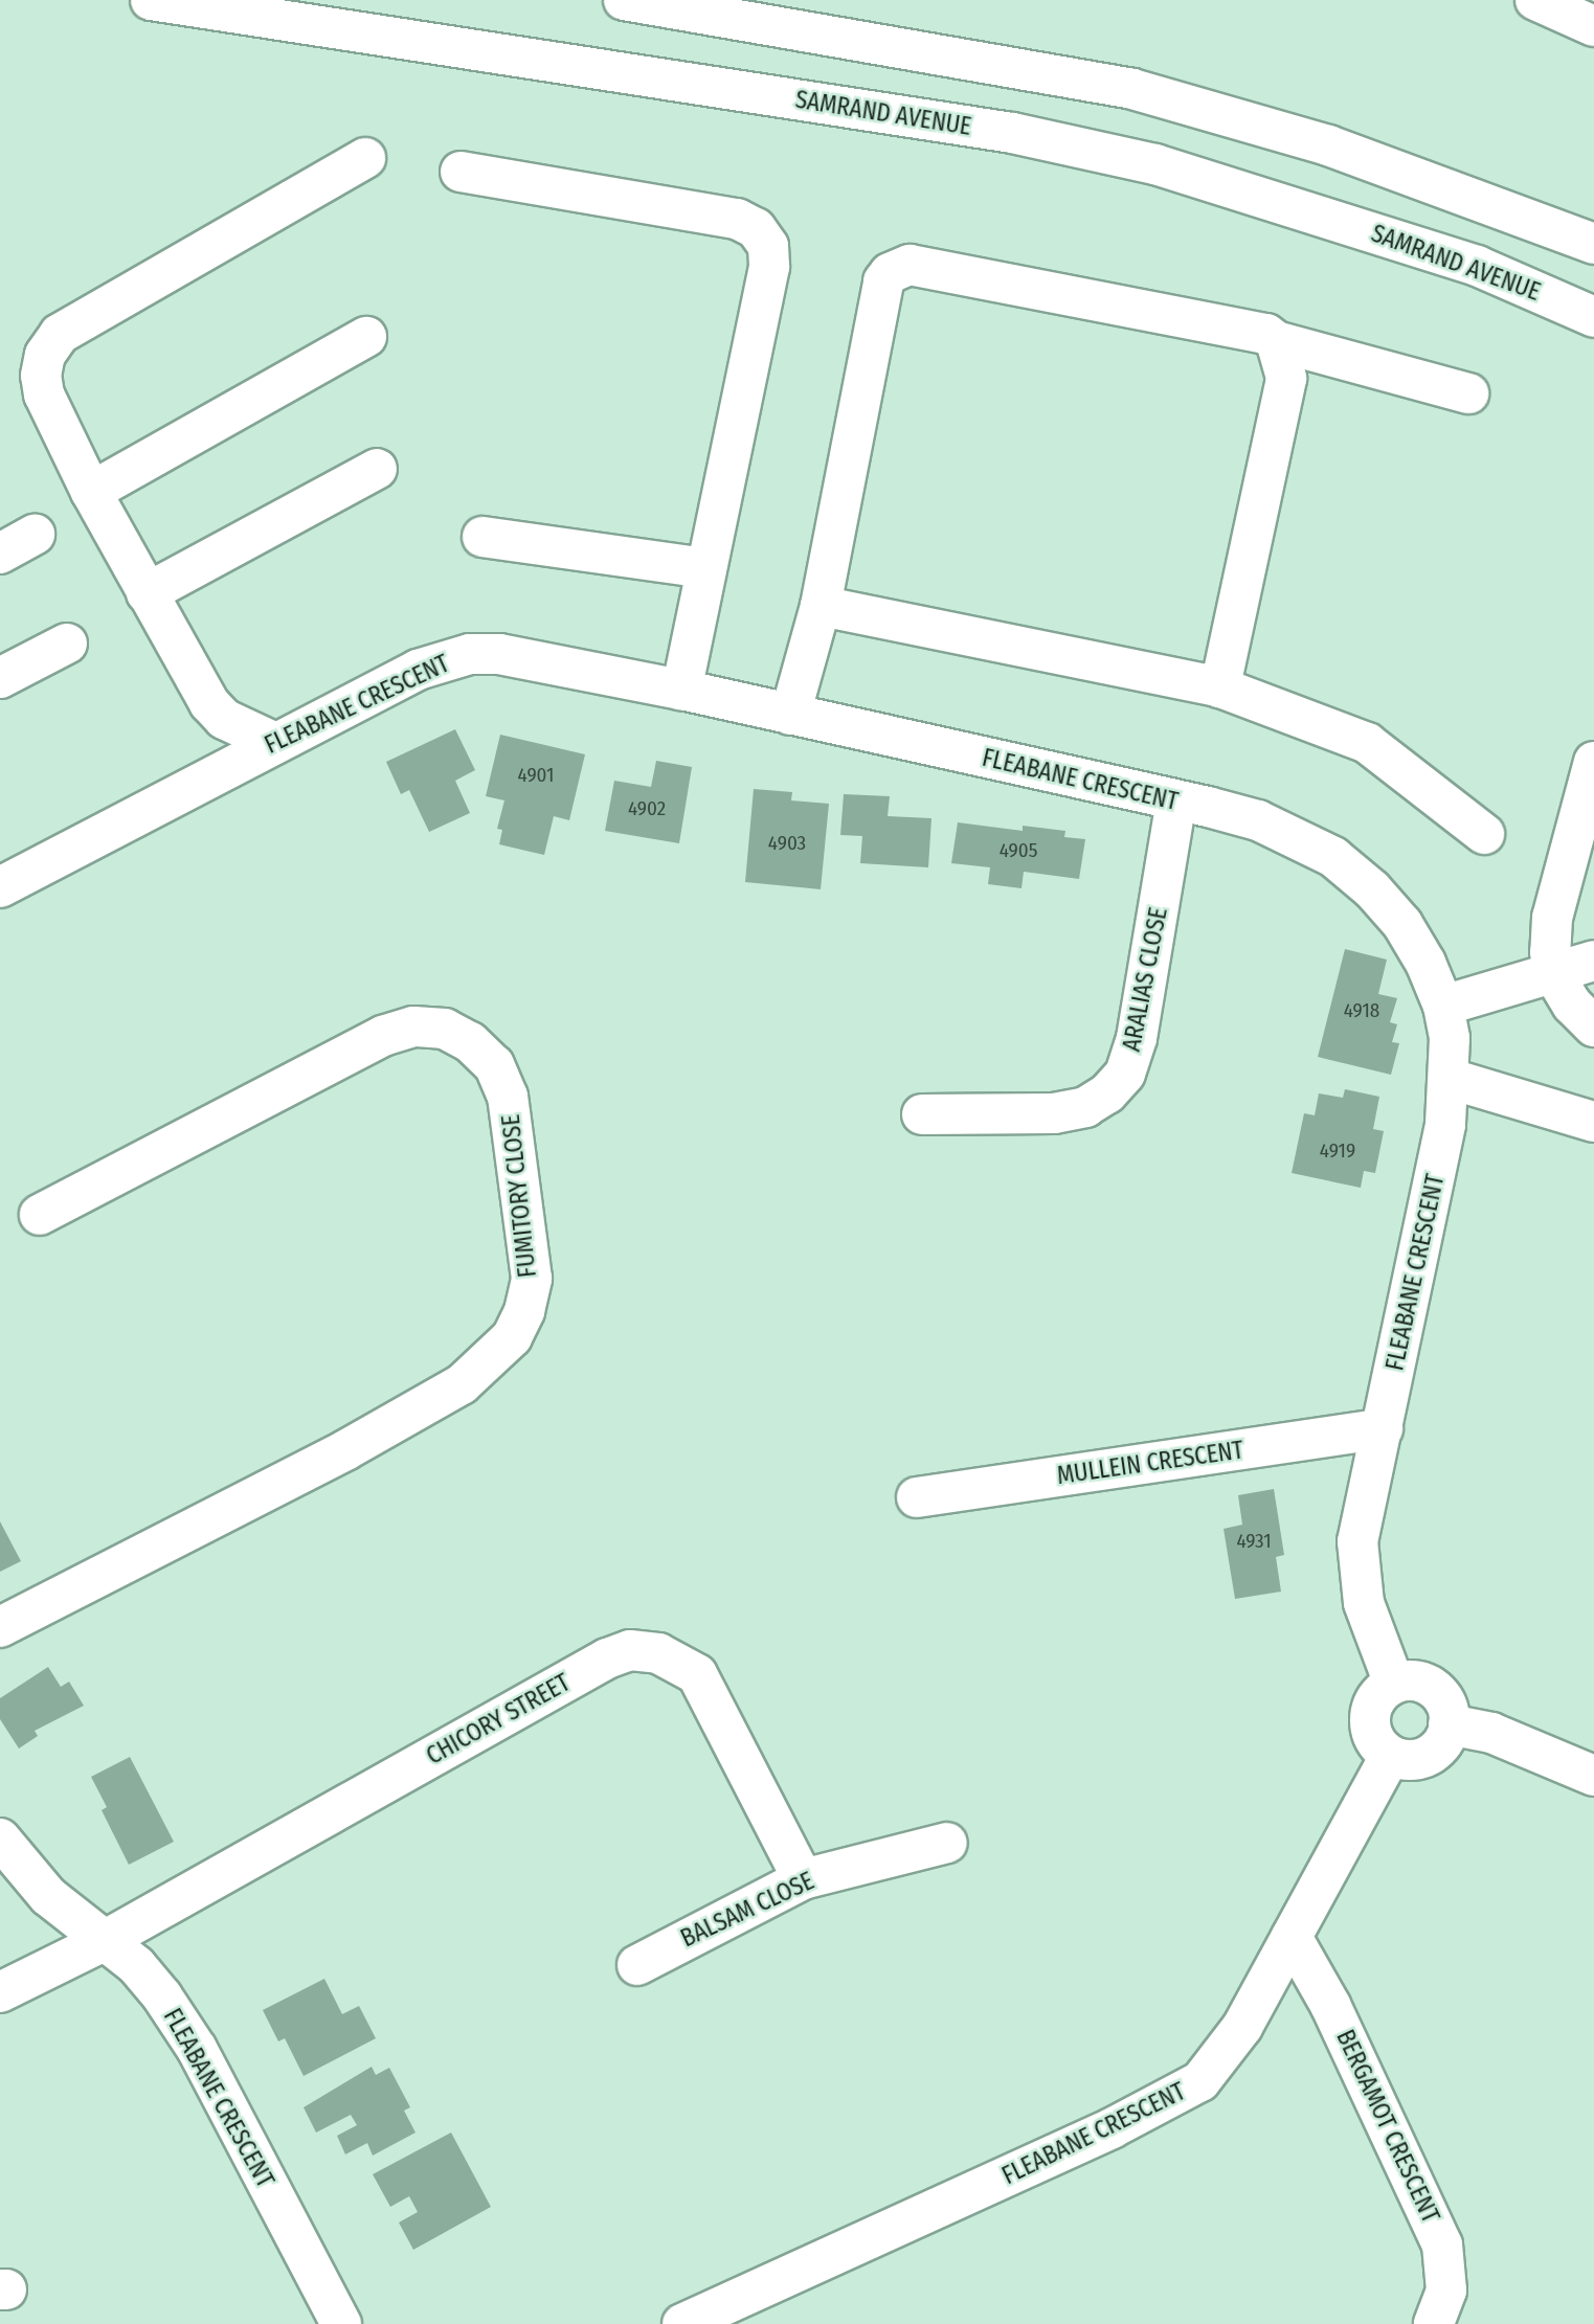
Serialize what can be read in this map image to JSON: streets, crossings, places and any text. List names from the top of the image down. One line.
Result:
{"streets":{"street":["SAMRAND AVENUE","FLEABANE CRESCENT","ARALIAS CLOSE","FUMITORY CLOSE","MULLEIN CRESCENT","CHICORY STREET","BALSAM CLOSE","BERGAMOT CRESCENT"]},"crossings":[["FLEABANE CRESCENT","ARALIAS CLOSE"],["FLEABANE CRESCENT","MULLEIN CRESCENT"],["FLEABANE CRESCENT","CHICORY STREET"],["FLEABANE CRESCENT","BERGAMOT CRESCENT"],["CHICORY STREET","BALSAM CLOSE"]],"house_numbers":["4901","4902","4903","4905","4918","4919","4931"]}
